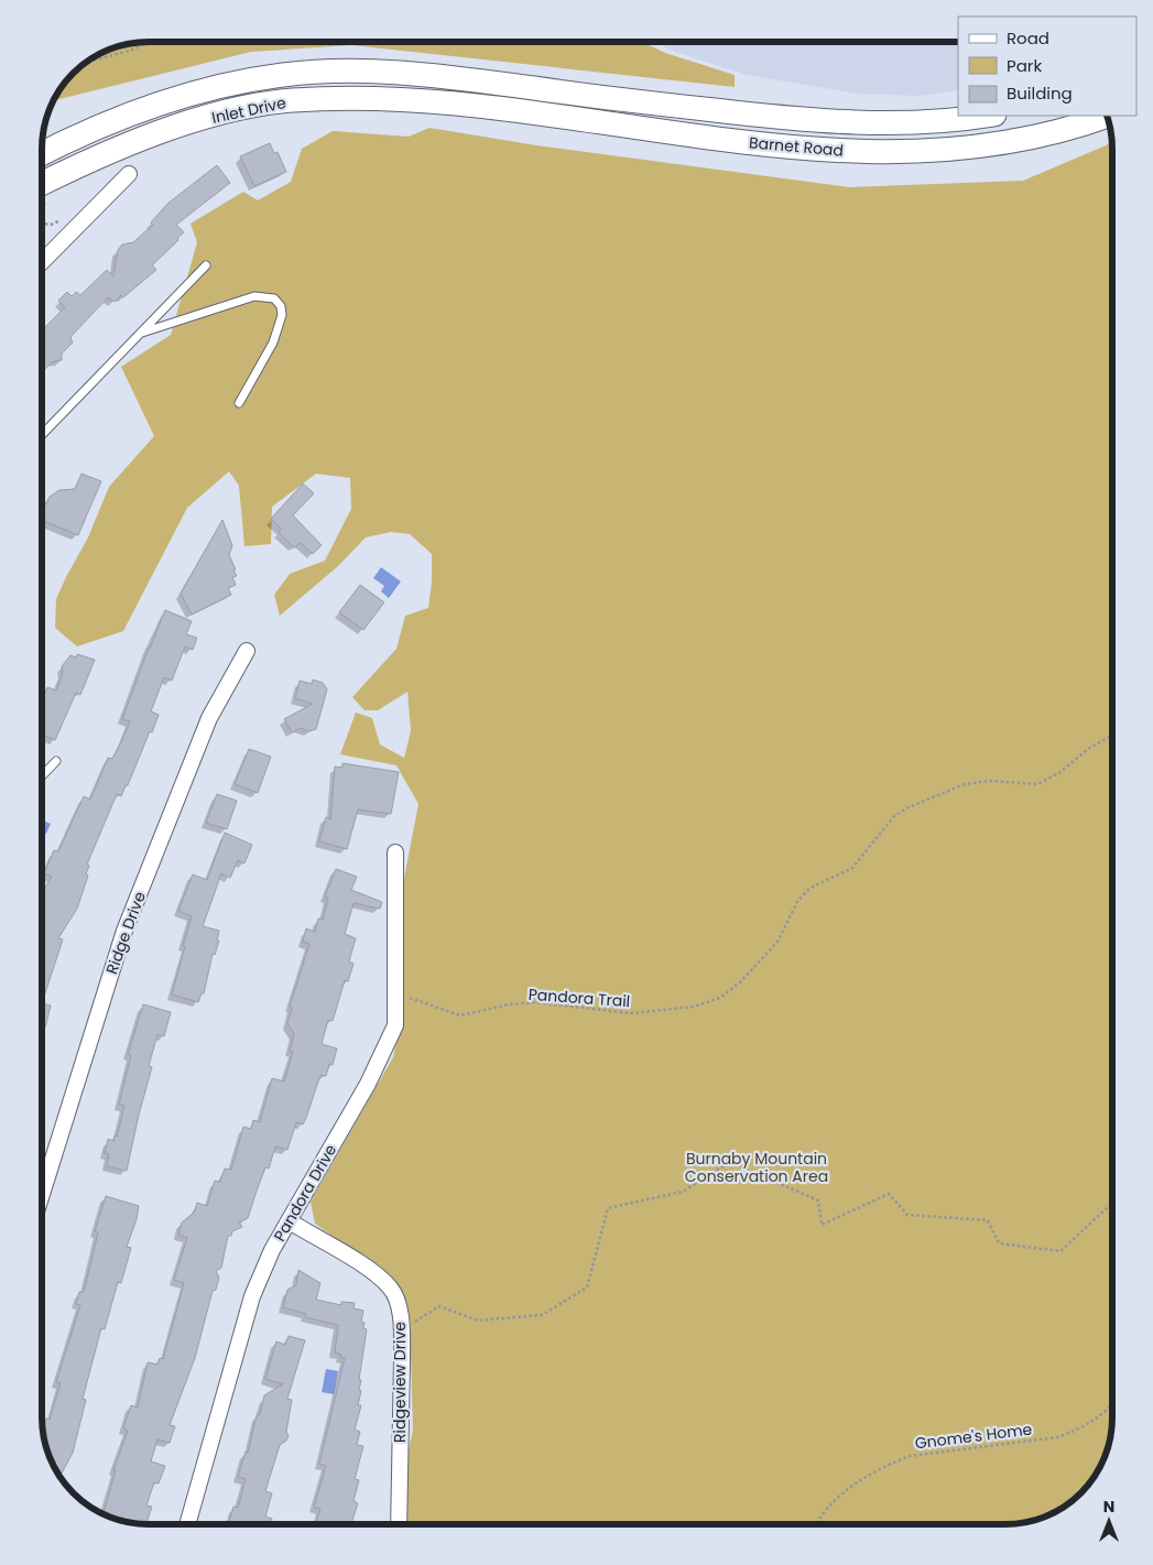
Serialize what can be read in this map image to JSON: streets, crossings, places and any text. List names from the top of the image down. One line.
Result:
{"streets":{"main road":["Inlet Drive","Barnet Road"],"street":["Ridge Drive","Pandora Drive","Ridgeview Drive"],"path":["Pandora Trail","Gnome's Home"]},"crossings":[["Inlet Drive","Barnet Road"],["Pandora Trail","Pandora Drive"],["Pandora Drive","Ridgeview Drive"]],"parks":["Burnaby Mountain Conservation Area"],"legend":["Road","Park","Building"],"north":"top"}
